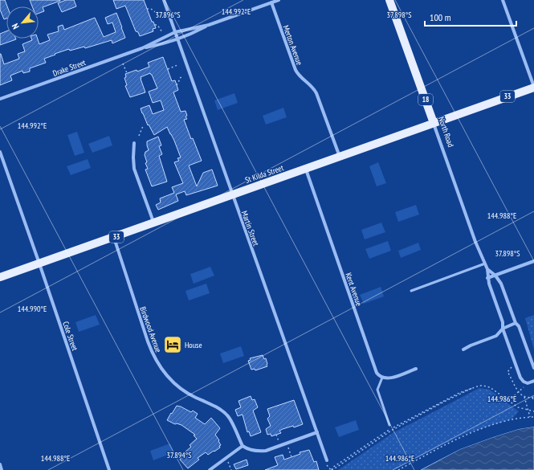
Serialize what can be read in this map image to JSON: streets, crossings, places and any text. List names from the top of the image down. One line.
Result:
{"streets":{"main road":["33","18","North Road","St Kilda Street"],"street":["Merton Avenue","Drake Street","Martin Street","Kent Avenue","Birdwood Avenue","Cole Street"]},"crossings":[["Merton Avenue","Drake Street"],["Merton Avenue","St Kilda Street"],["Drake Street","Martin Street"],["North Road","St Kilda Street"],["St Kilda Street","Martin Street"],["St Kilda Street","Kent Avenue"],["St Kilda Street","Birdwood Avenue"],["St Kilda Street","Cole Street"]],"places":{"hotel":["House"]},"scale_bar":"100 m","north":"bottom left","coordinates":["144.992°E","37.896°S","37.898°S","144.988°E","144.990°E","144.986°E","37.894°S"]}
